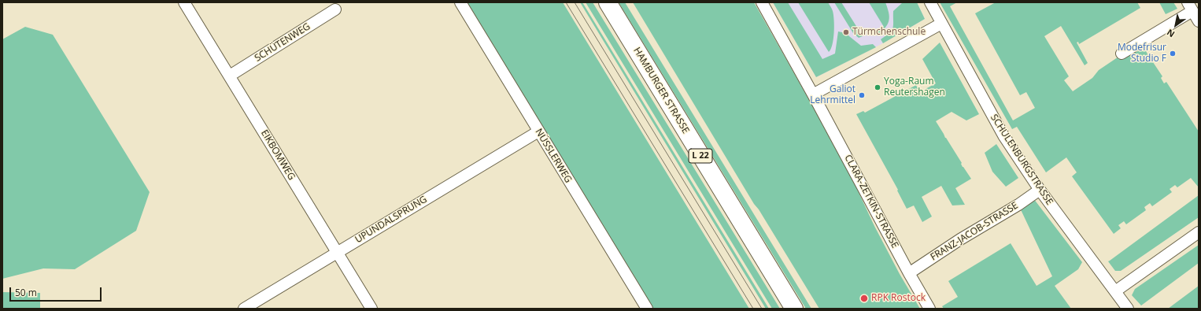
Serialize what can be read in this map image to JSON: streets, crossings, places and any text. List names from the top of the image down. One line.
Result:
{"streets":{"main road":["HAMBURGER STRASSE","L 22"],"street":["SCHÜTENWEG","EIKBOMWEG","NÜSSLERWEG","SCHULENBURGSTRASSE","CLARA-ZETKIN-STRASSE","UPUNDALSPRUNG","FRANZ-JACOB-STRASSE"]},"crossings":[["SCHÜTENWEG","EIKBOMWEG"],["EIKBOMWEG","UPUNDALSPRUNG"],["NÜSSLERWEG","UPUNDALSPRUNG"],["SCHULENBURGSTRASSE","FRANZ-JACOB-STRASSE"],["CLARA-ZETKIN-STRASSE","FRANZ-JACOB-STRASSE"]],"places":["Türmchenschule","Modefrisur Studio F","Yoga-Raum Reutershagen","Galiot Lehrmittel","RPK Rostock"],"scale_bar":"50 m","north":"bottom left"}
